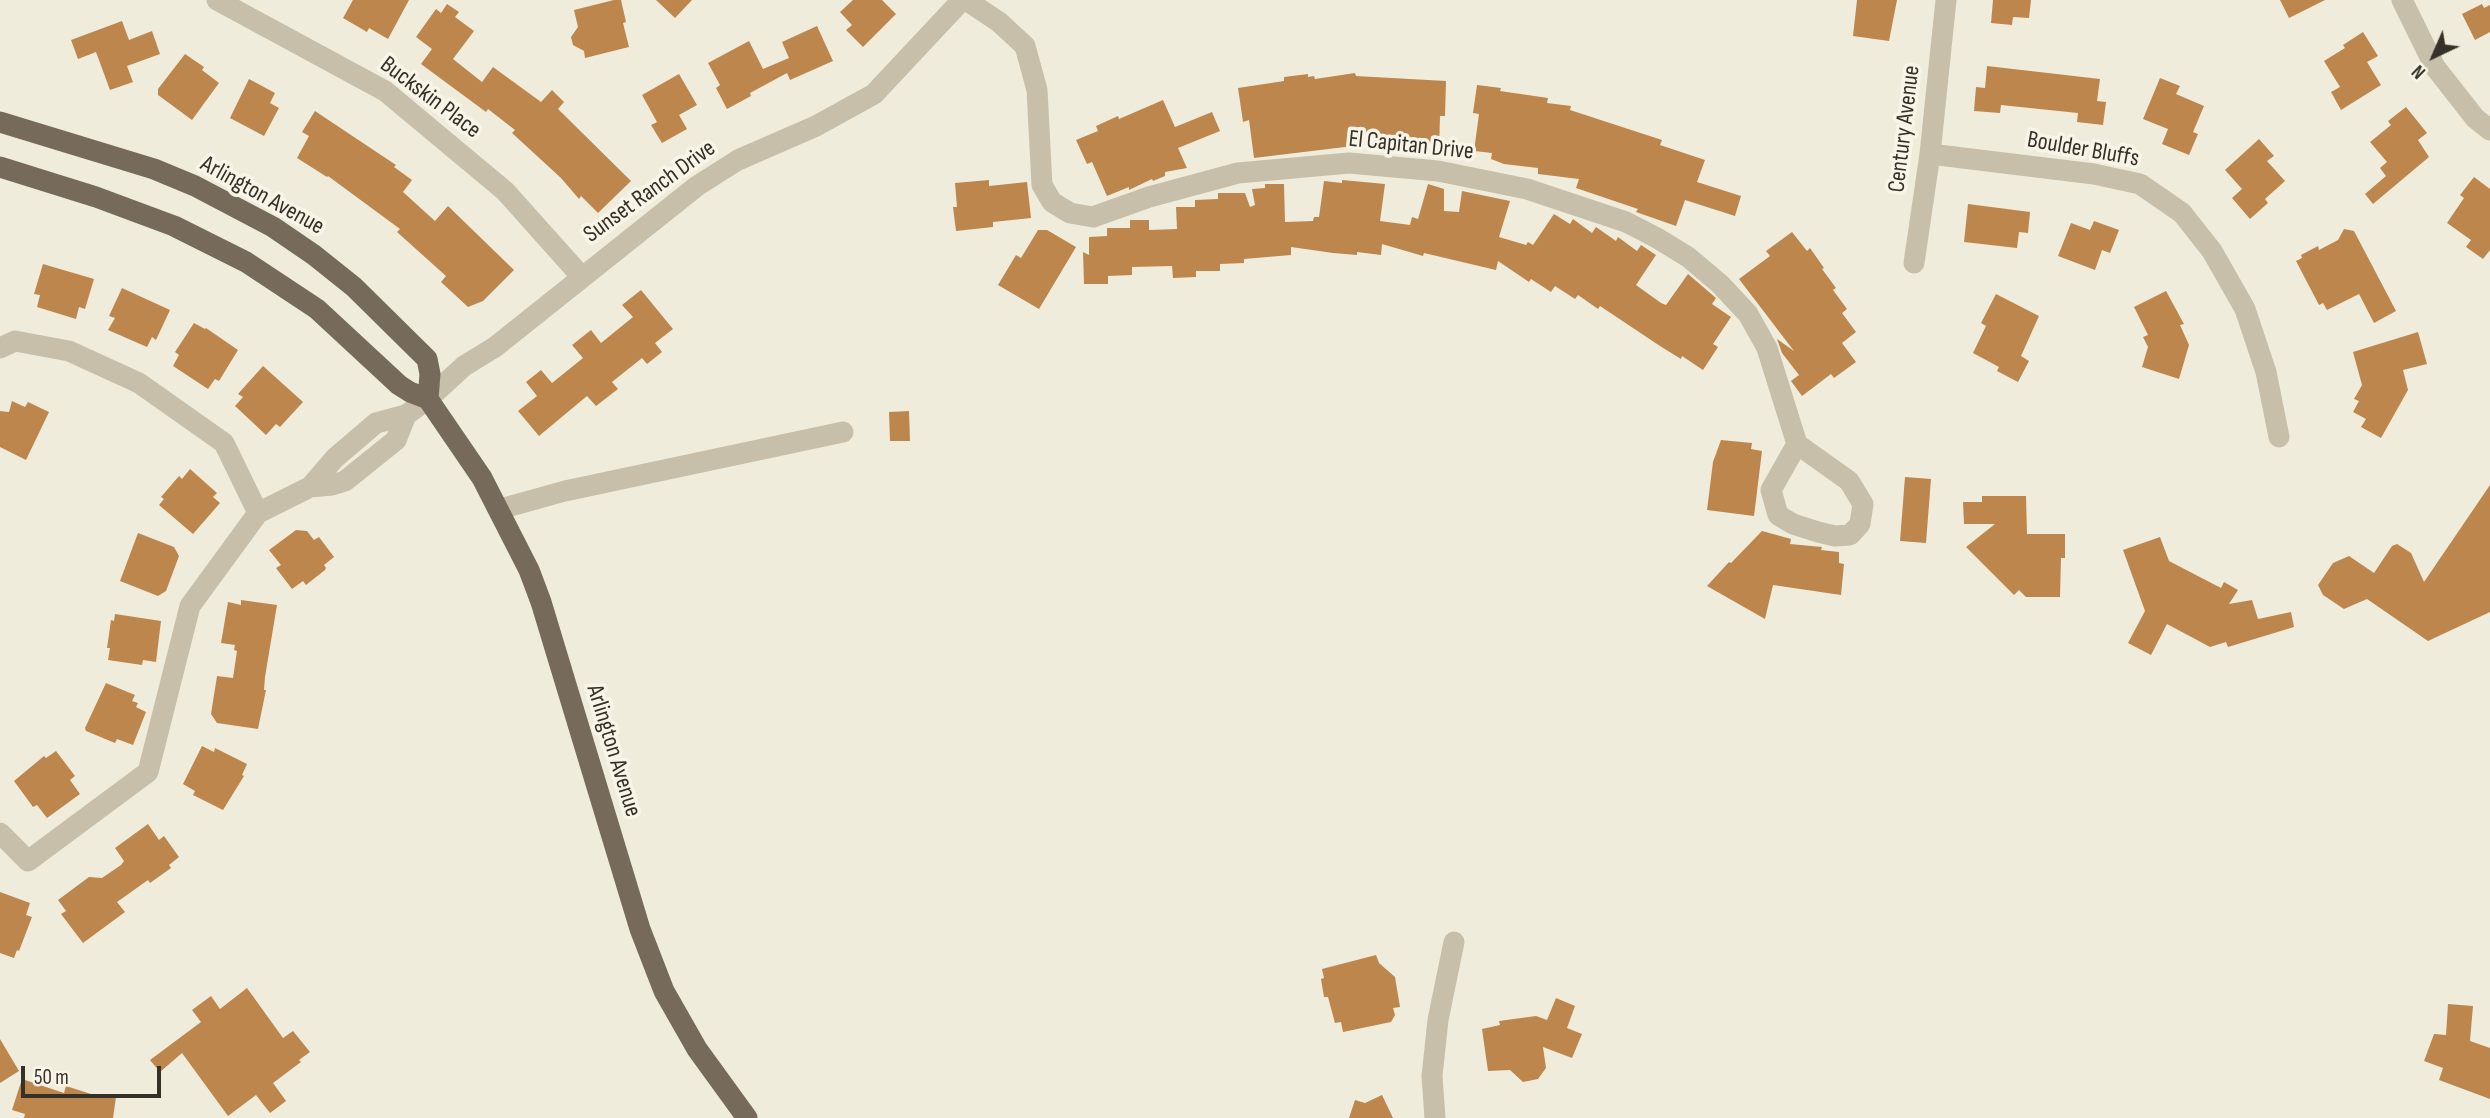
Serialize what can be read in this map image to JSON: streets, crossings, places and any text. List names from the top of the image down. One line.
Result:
{"streets":{"main road":["Arlington Avenue"],"street":["Buckskin Place","Century Avenue","El Capitan Drive","Boulder Bluffs","Sunset Ranch Drive"]},"crossings":[["Buckskin Place","Sunset Ranch Drive"],["Century Avenue","Boulder Bluffs"],["El Capitan Drive","Sunset Ranch Drive"],["Sunset Ranch Drive","Arlington Avenue"]],"scale_bar":"50 m","north":"bottom left"}
